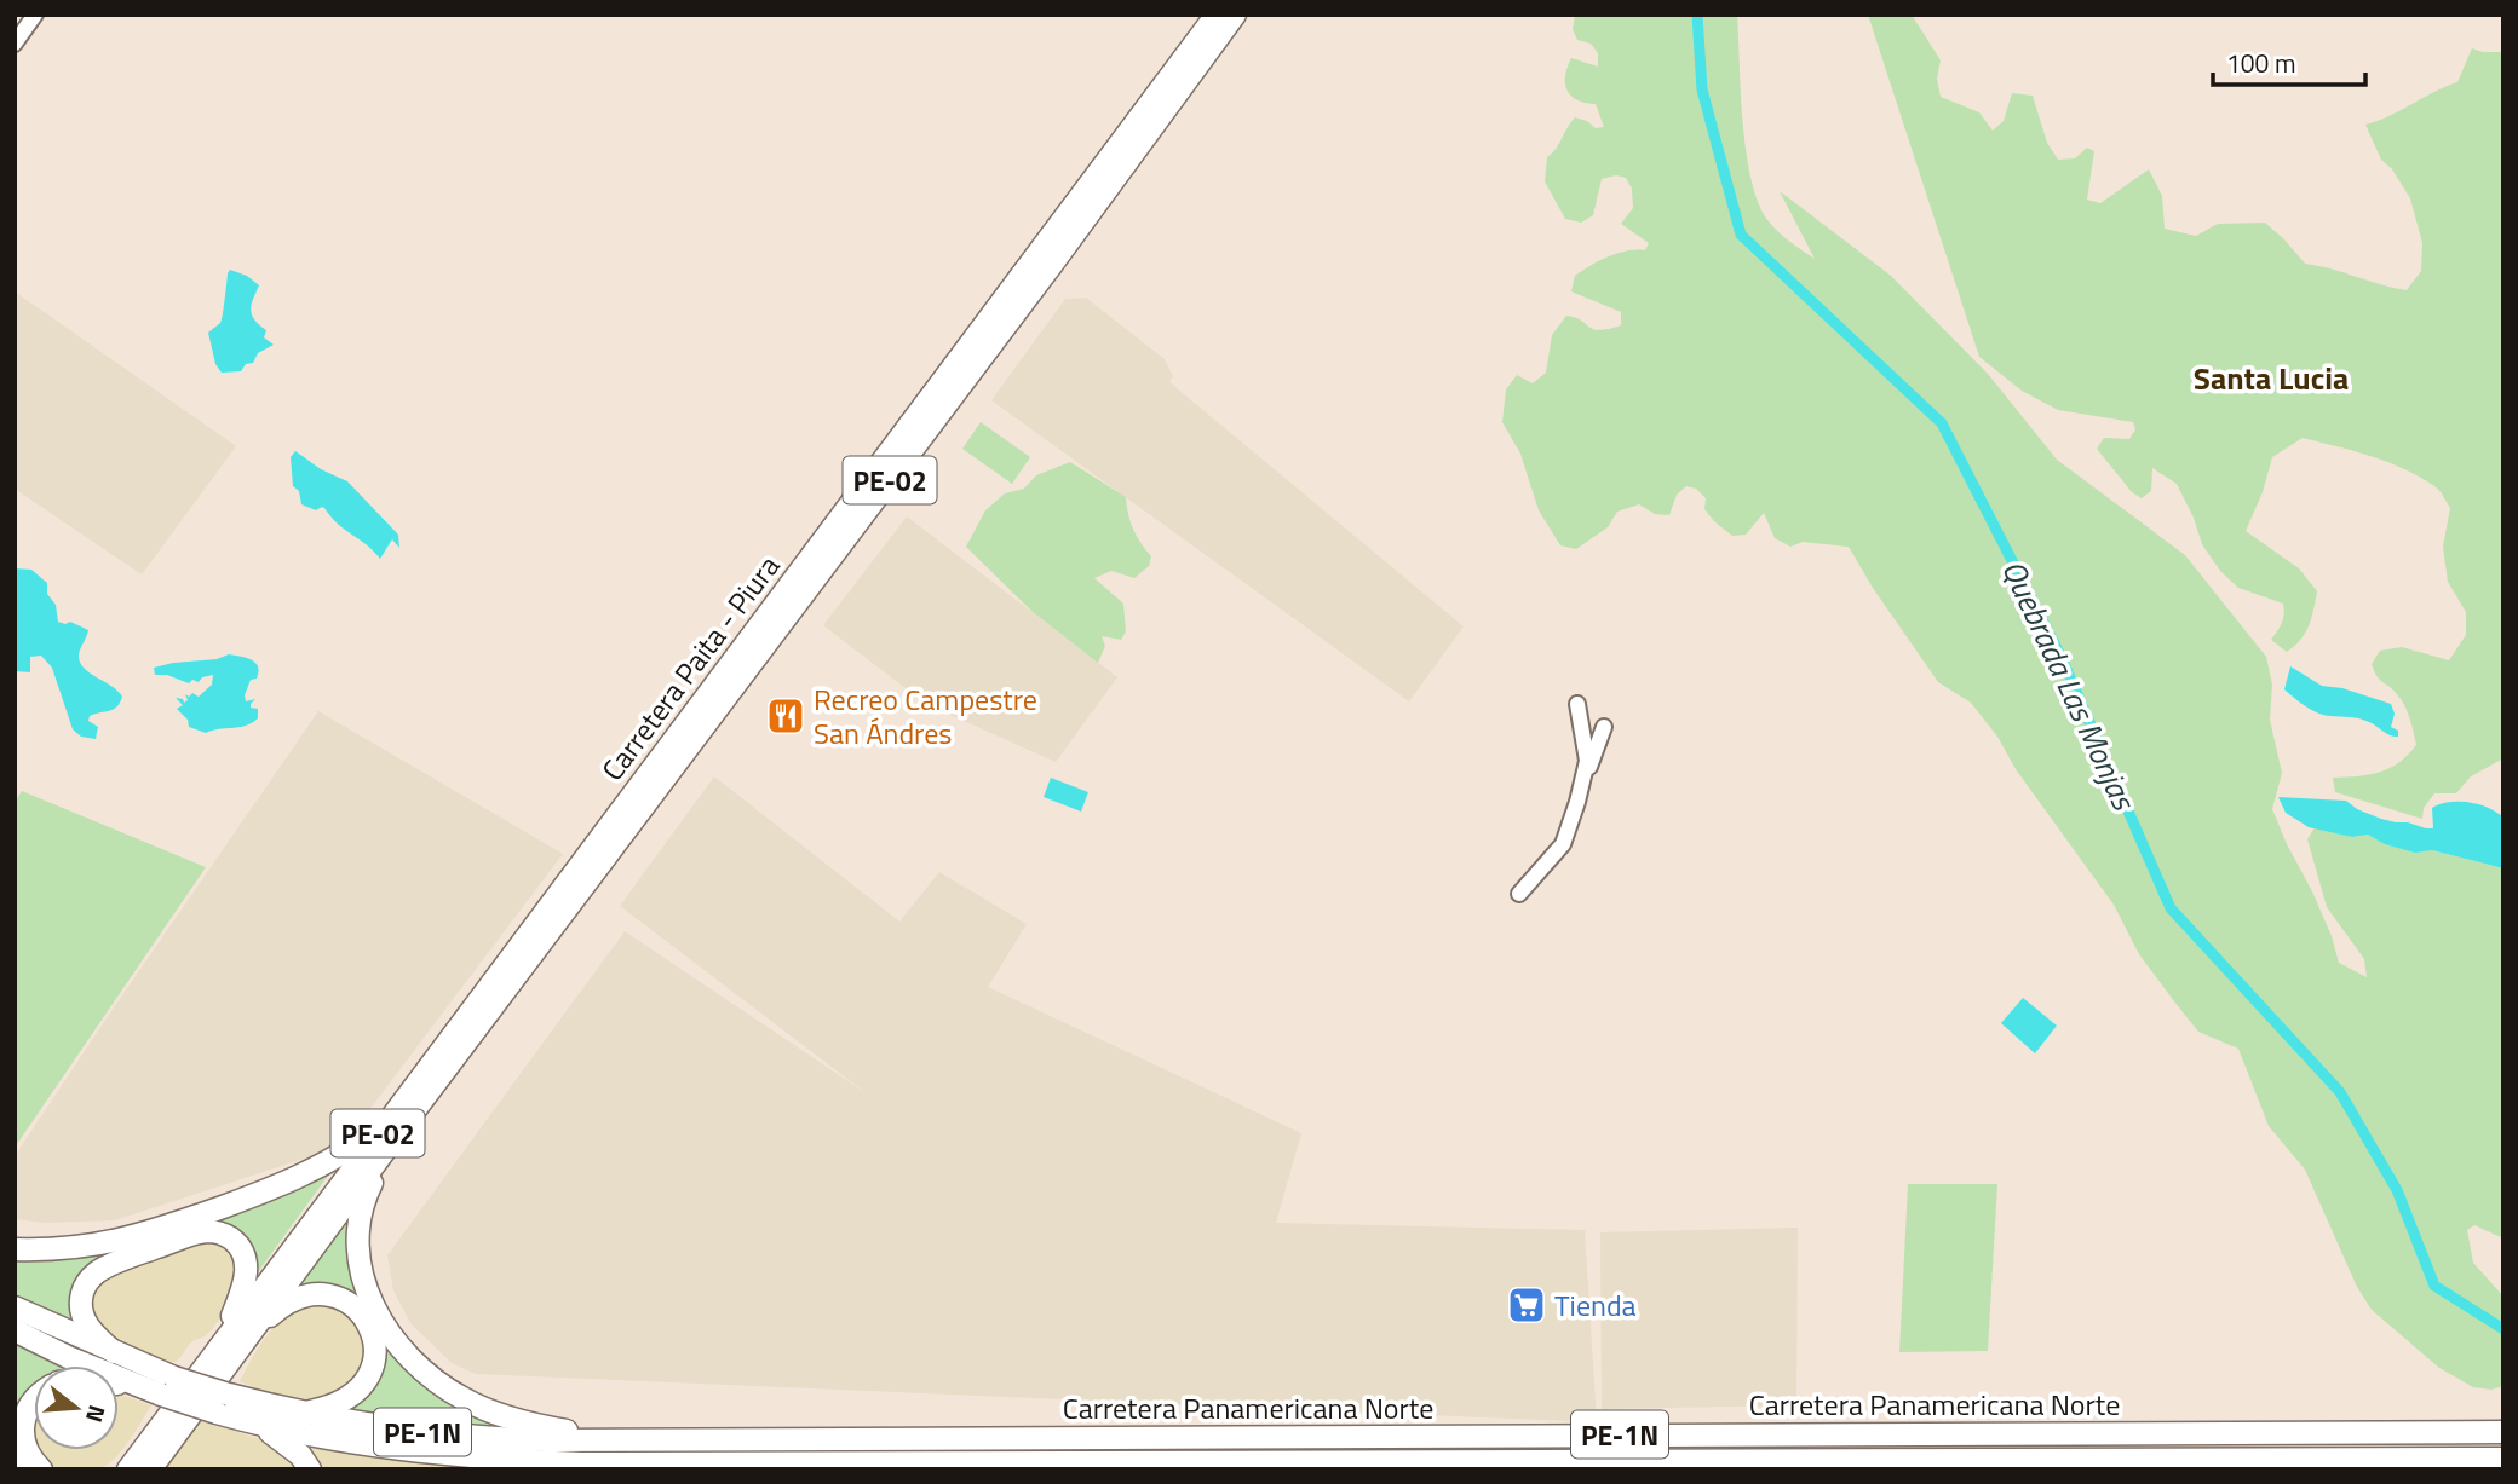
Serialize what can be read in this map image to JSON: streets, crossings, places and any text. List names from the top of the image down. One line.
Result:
{"streets":{"highway":["PE-02","Carretera Paita - Piura","Carretera Panamericana Norte","PE-1N"]},"crossings":[["PE-02","Carretera Paita - Piura"]],"districts":["Santa Lucia"],"water":["Quebrada Las Monjas"],"places":{"restaurant":["Recreo Campestre San Ándres"],"supermarket":["Tienda"]},"scale_bar":"100 m","north":"right"}
